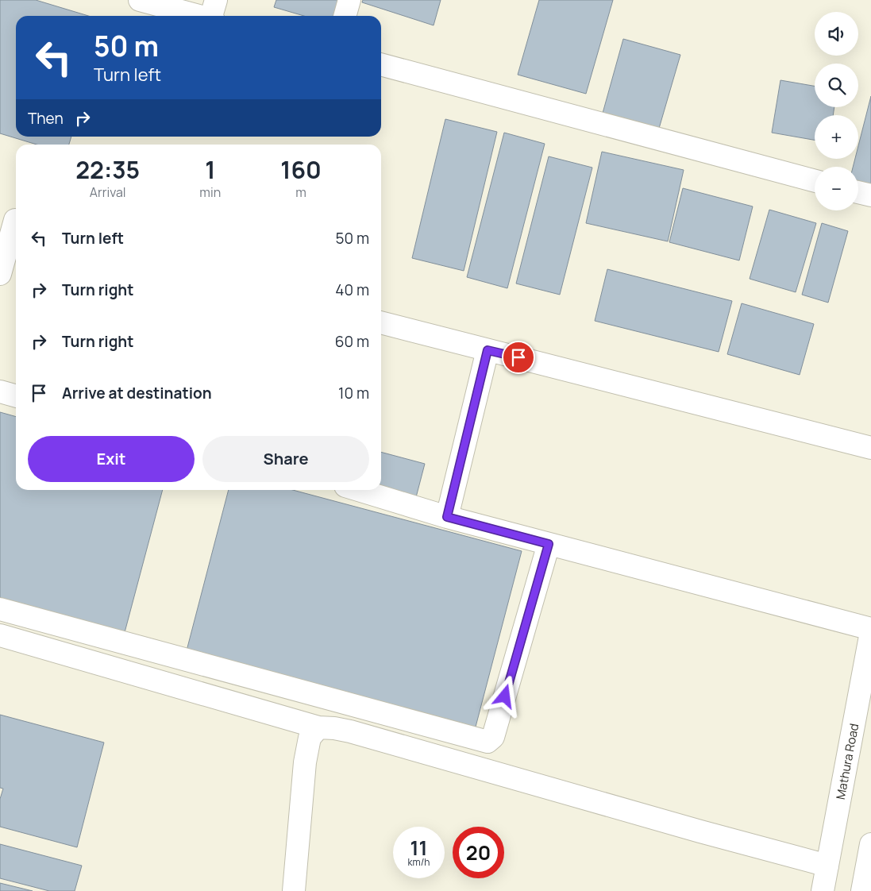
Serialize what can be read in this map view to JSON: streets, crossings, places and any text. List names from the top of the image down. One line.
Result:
{"streets":{"main road":["Mathura Road"]},"page":{"map_buttons":["+","−"],"turn":["50 m","Turn left"],"then":"Then","eta":["22:35","Arrival","1","min","160","m"],"list":[{"name":"Turn left","value":"50 m"},{"name":"Turn right","value":"40 m"},{"name":"Turn right","value":"60 m"},{"name":"Arrive at destination","value":"10 m"}],"buttons":["Exit","Share"],"speed":"11 km/h","limit":"20"}}
